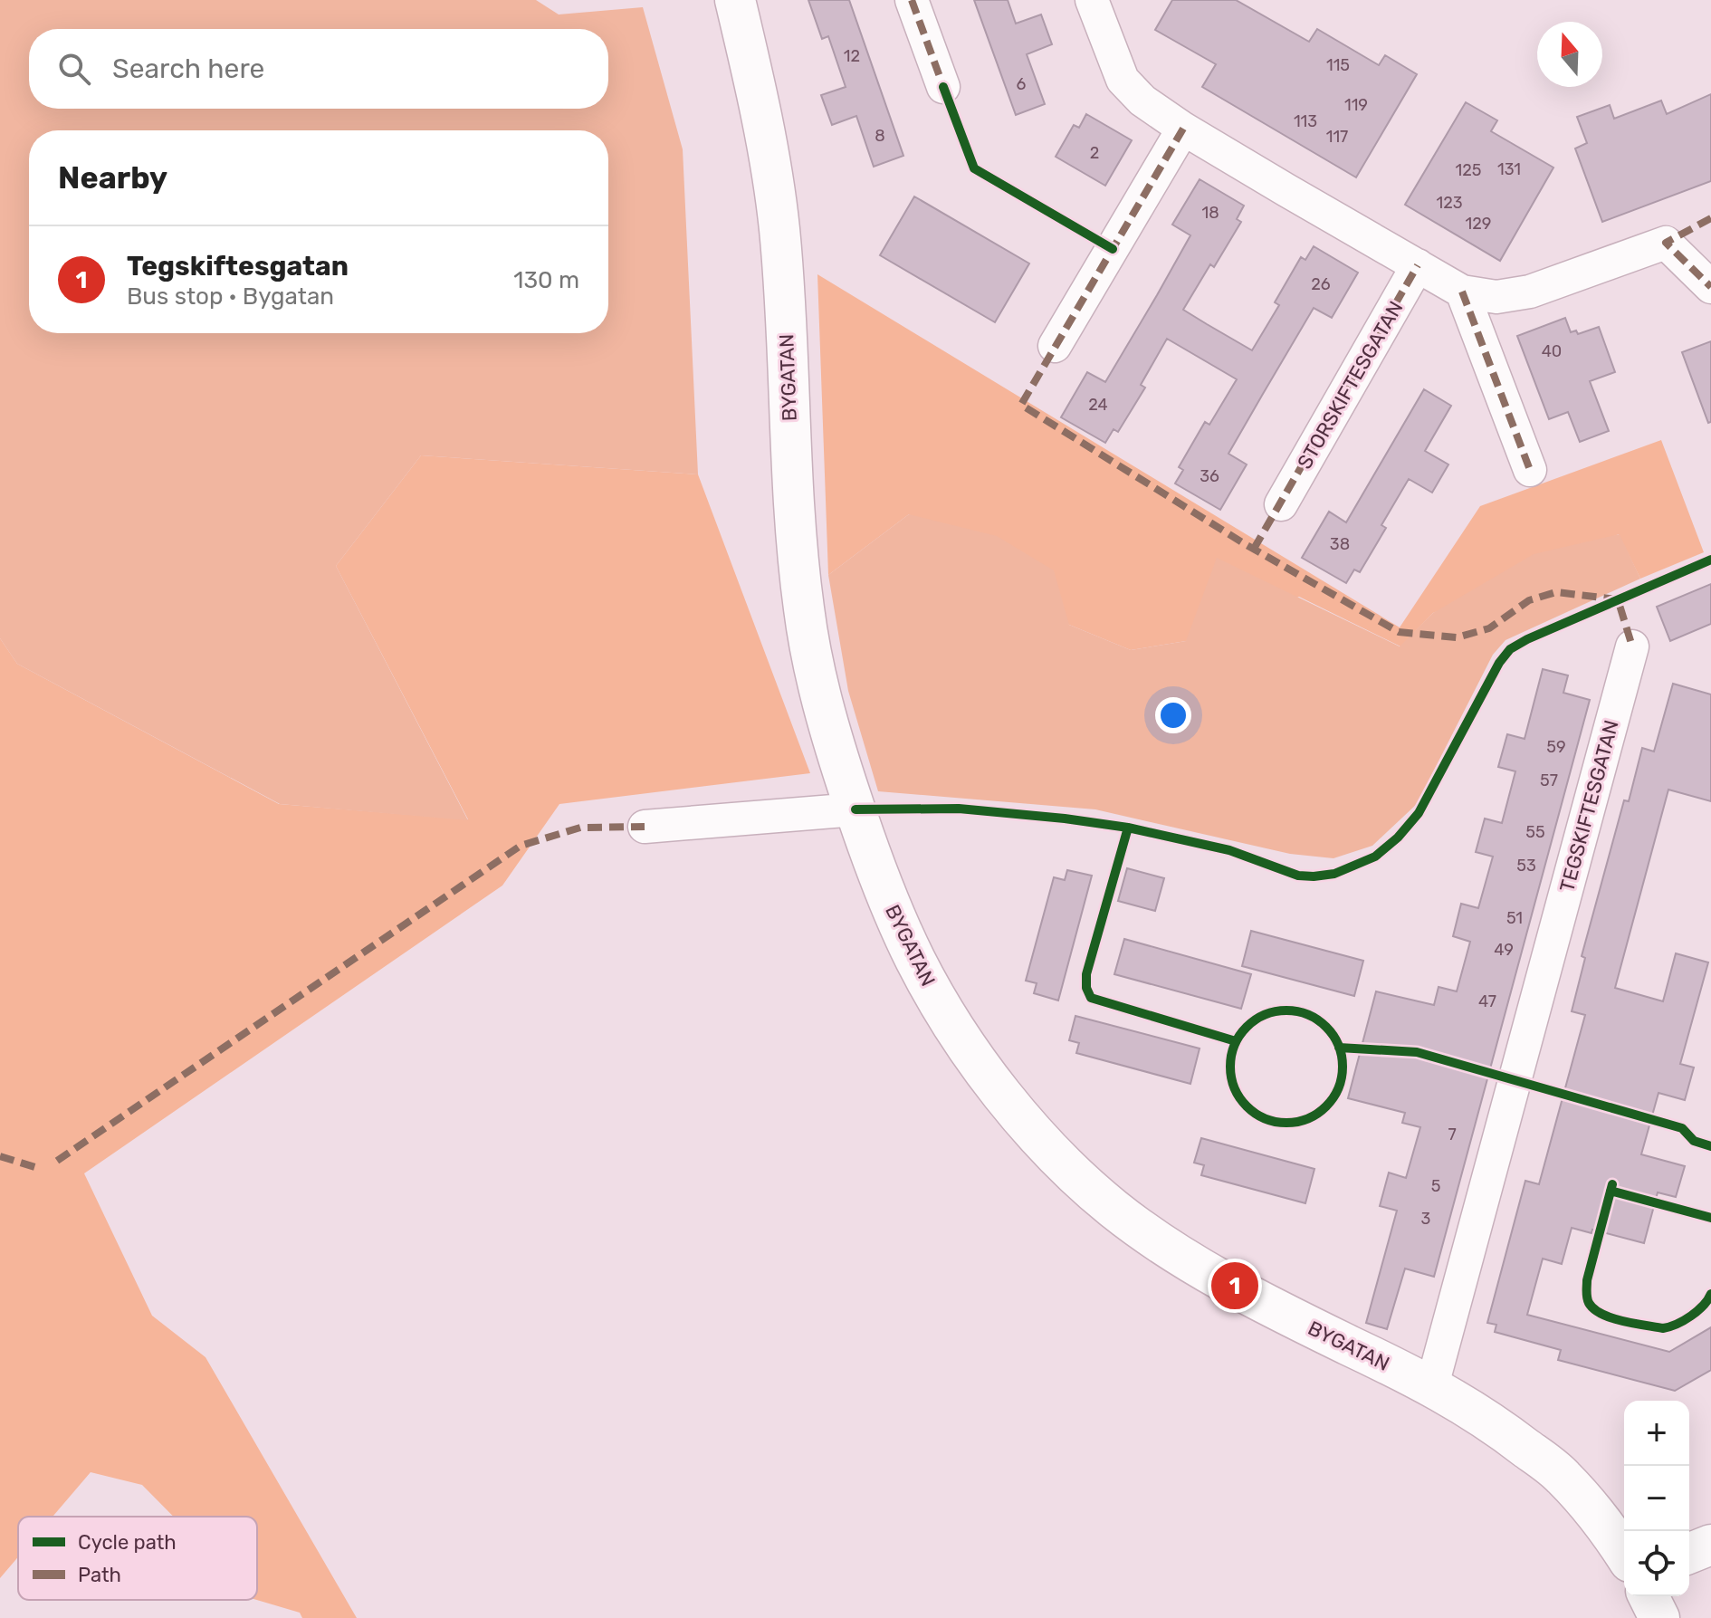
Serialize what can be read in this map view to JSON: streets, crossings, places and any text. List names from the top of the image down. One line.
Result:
{"streets":{"street":["BYGATAN","STORSKIFTESGATAN","TEGSKIFTESGATAN"]},"crossings":[["BYGATAN","TEGSKIFTESGATAN"]],"house_numbers":["12","115","6","119","113","8","117","2","131","125","123","18","129","26","40","24","36","38","59","57","55","53","51","49","47","7","5","3"],"legend":["Cycle path","Path"],"north":"top","page":{"search":"Search here","heading":"Nearby","list":[{"mark":"1","name":"Tegskiftesgatan","note":"Bus stop · Bygatan","value":"130 m"}],"pins":"1","map_buttons":["+","−"]}}
